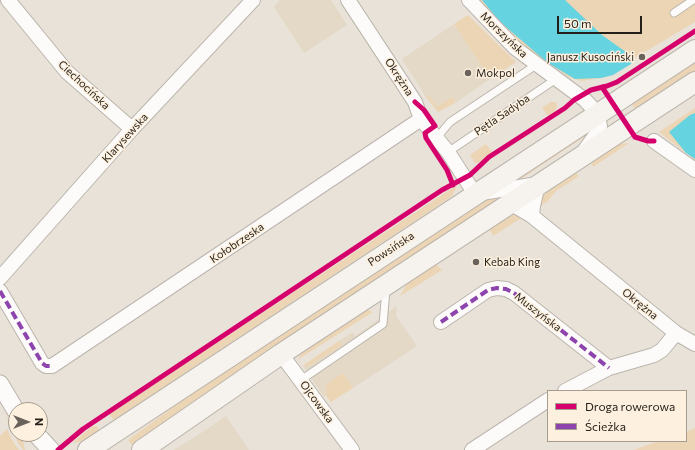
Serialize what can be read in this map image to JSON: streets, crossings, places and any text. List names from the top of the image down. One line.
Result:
{"streets":{"main road":["Powsińska"],"street":["Morszyńska","Okrężna","Ciechocińska","Klarysewska","Kołobrzeska","Muszyńska","Ojcowska"],"lane":["Pętla Sadyba"]},"crossings":[["Morszyńska","Pętla Sadyba"],["Morszyńska","Powsińska"],["Okrężna","Pętla Sadyba"],["Okrężna","Kołobrzeska"],["Okrężna","Powsińska"],["Ciechocińska","Klarysewska"]],"places":["Janusz Kusociński","Mokpol","Kebab King"],"legend":["Droga rowerowa","Ścieżka"],"scale_bar":"50 m","north":"right"}
